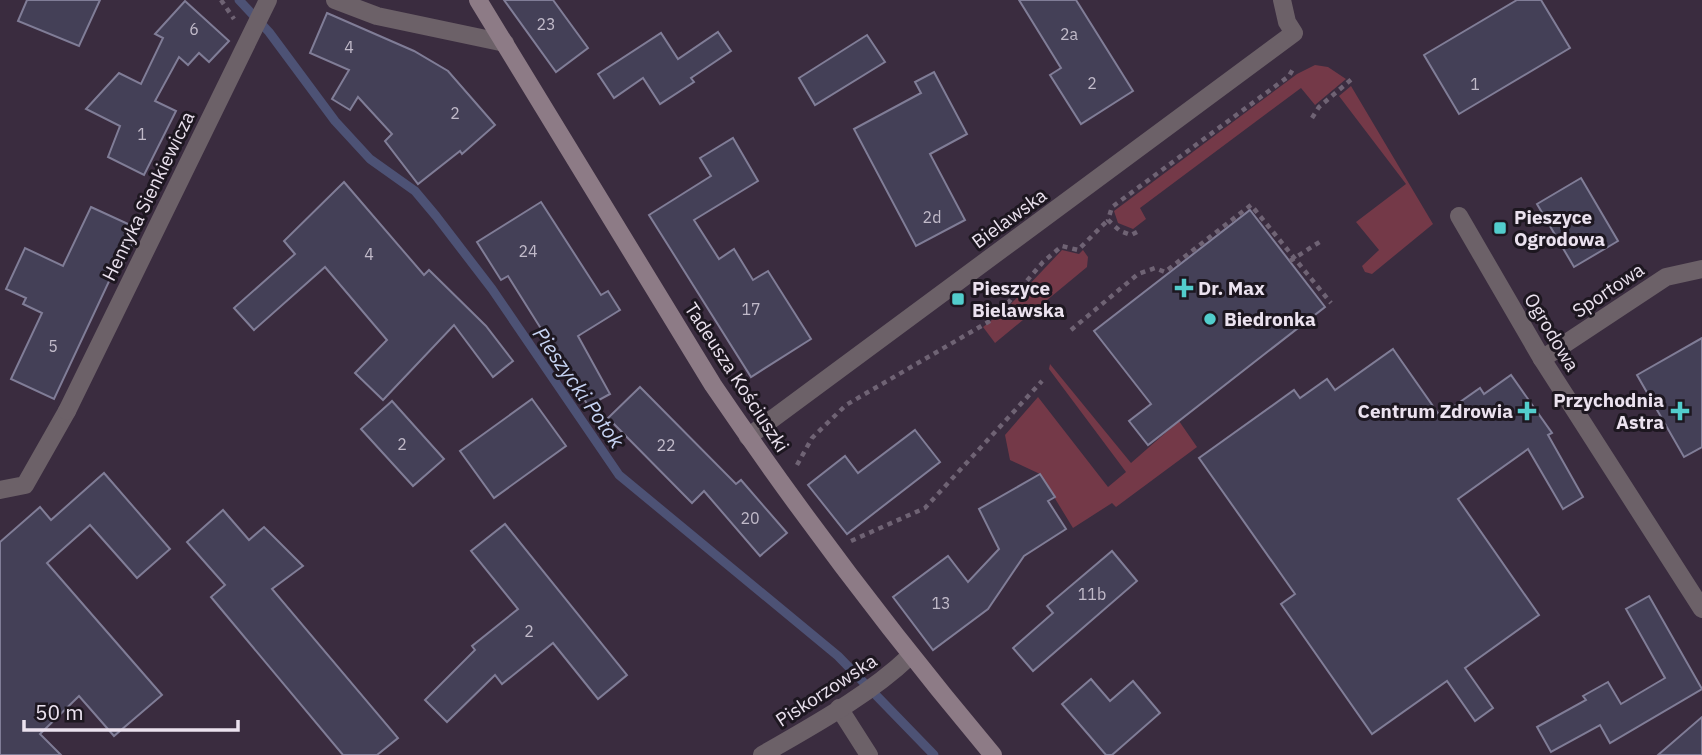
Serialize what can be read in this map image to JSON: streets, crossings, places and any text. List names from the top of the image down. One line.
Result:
{"streets":{"main road":["Tadeusza Kościuszki"],"street":["Henryka Sienkiewicza","Bielawska","Sportowa","Ogrodowa","Piskorzowska"]},"crossings":[["Bielawska","Tadeusza Kościuszki"],["Sportowa","Ogrodowa"],["Tadeusza Kościuszki","Piskorzowska"]],"water":["Pieszycki Potok"],"places":{"transit":["Pieszyce Ogrodowa","Pieszyce Bielawska"],"health":["Dr. Max","Centrum Zdrowia","Przychodnia Astra"],"other":["Biedronka"]},"house_numbers":["23","6","2a","4","2","1","2","1","2d","24","4","17","5","2","22","20","11b","13","2"],"scale_bar":"50 m"}
